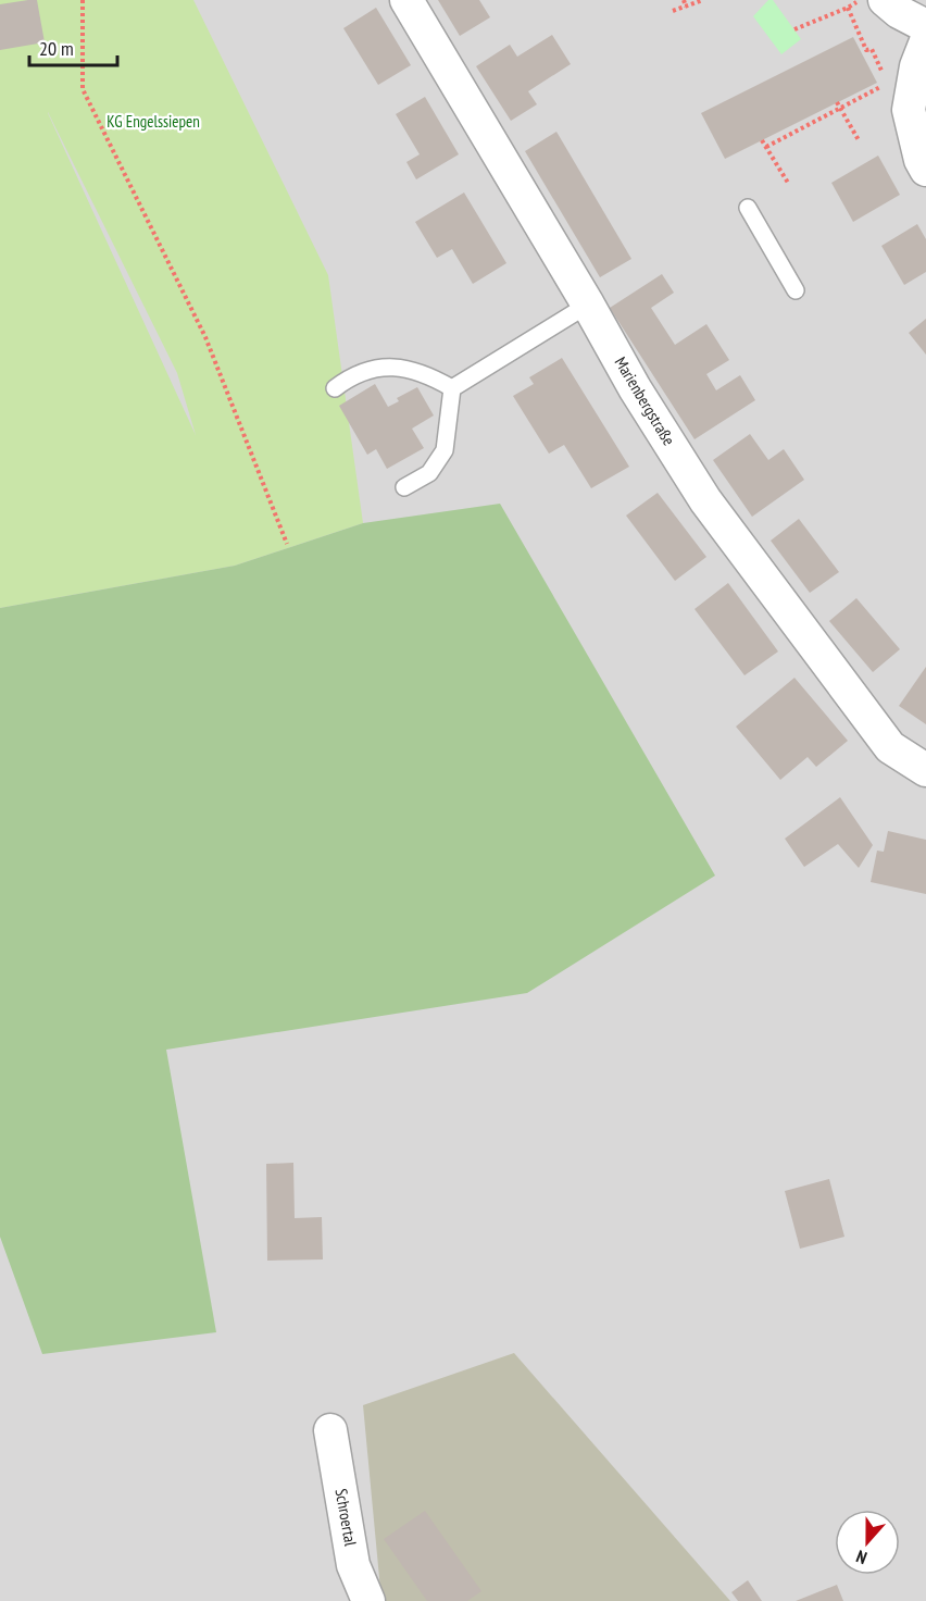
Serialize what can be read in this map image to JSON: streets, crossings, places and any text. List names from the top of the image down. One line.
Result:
{"streets":{"street":["Marienbergstraße","Schroertal"]},"parks":["KG Engelssiepen"],"scale_bar":"20 m","north":"bottom"}
